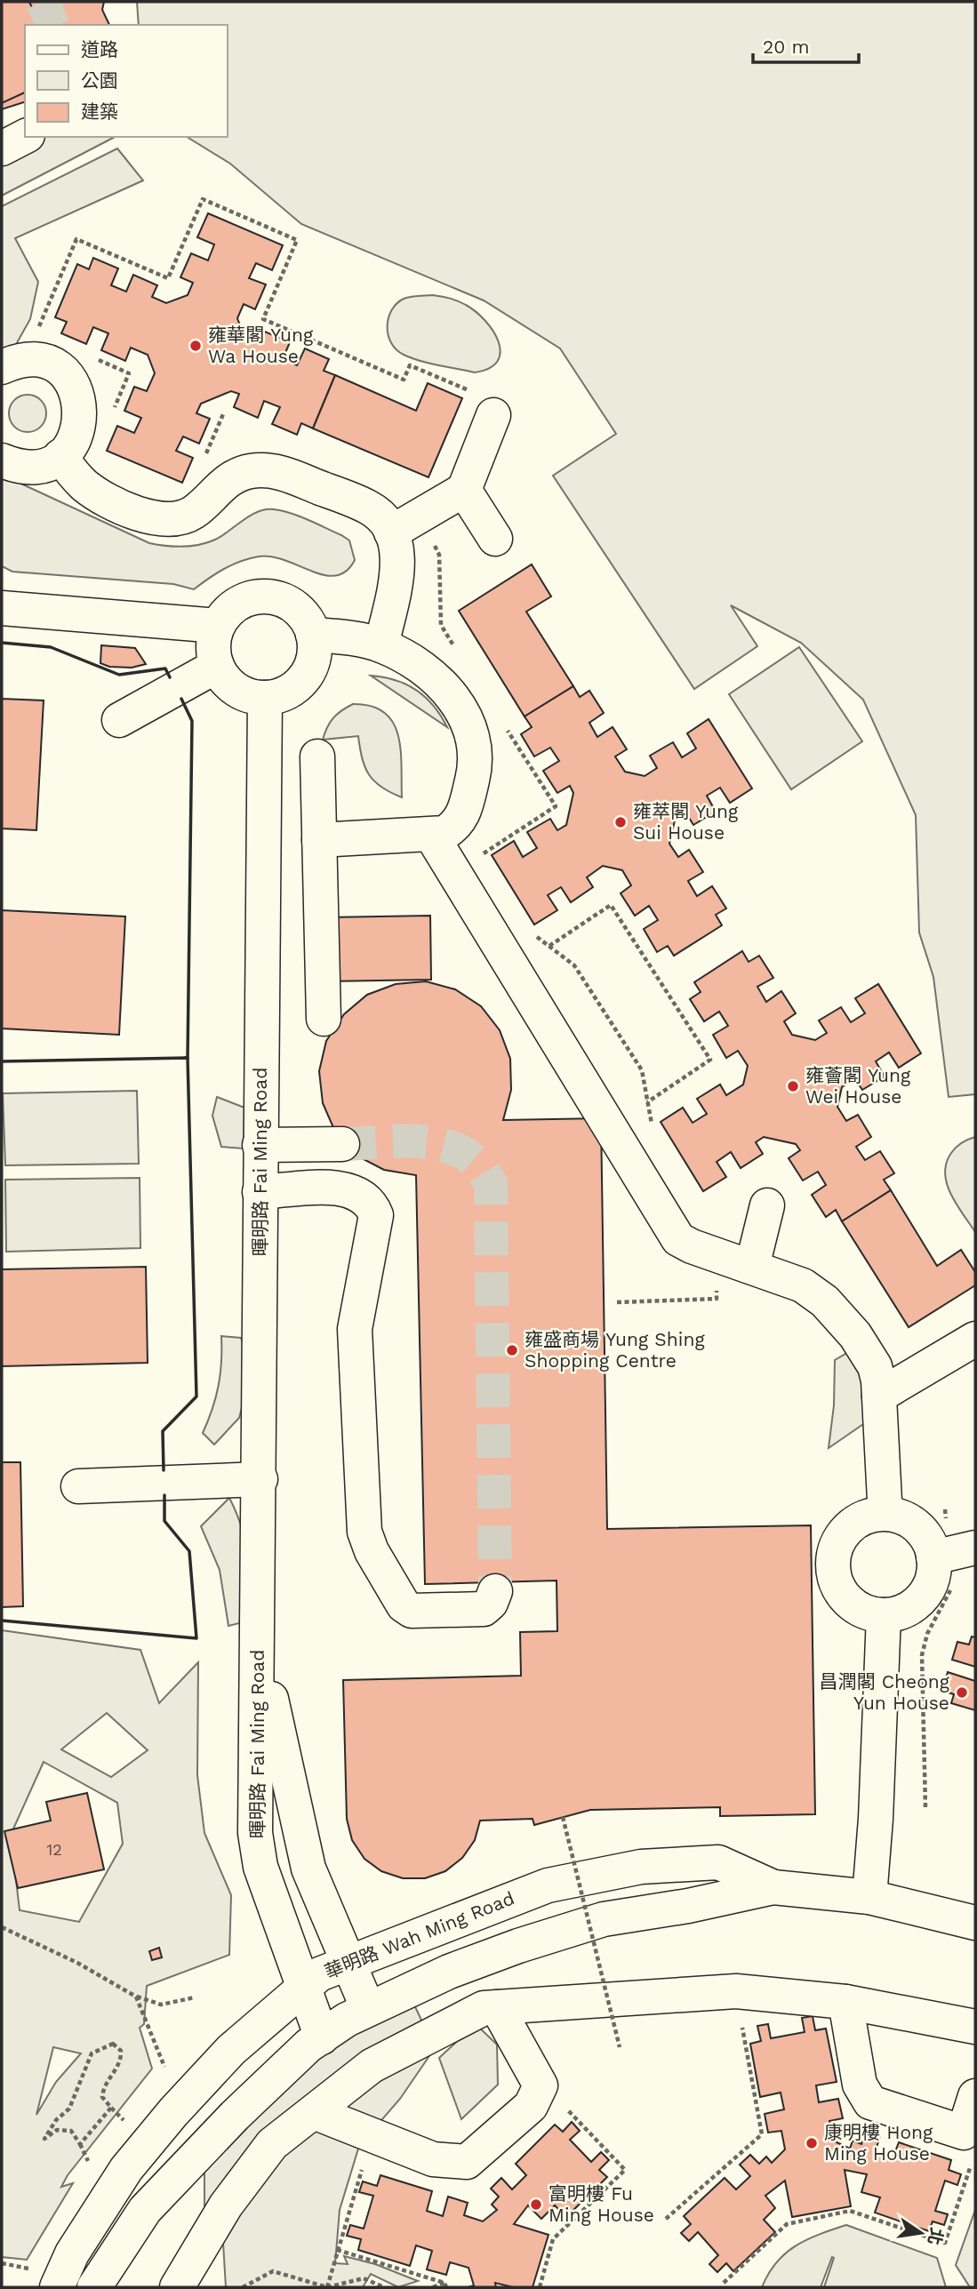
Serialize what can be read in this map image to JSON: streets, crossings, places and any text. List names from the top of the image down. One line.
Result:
{"streets":{"street":["暉明路 Fai Ming Road","華明路 Wah Ming Road"]},"crossings":[["暉明路 Fai Ming Road","華明路 Wah Ming Road"]],"places":["雍華閣 Yung Wa House","雍萃閣 Yung Sui House","雍薈閣 Yung Wei House","雍盛商場 Yung Shing Shopping Centre","昌潤閣 Cheong Yun House","康明樓 Hong Ming House","富明樓 Fu Ming House"],"house_numbers":["12"],"legend":["道路","公園","建築"],"scale_bar":"20 m","north":"right"}
